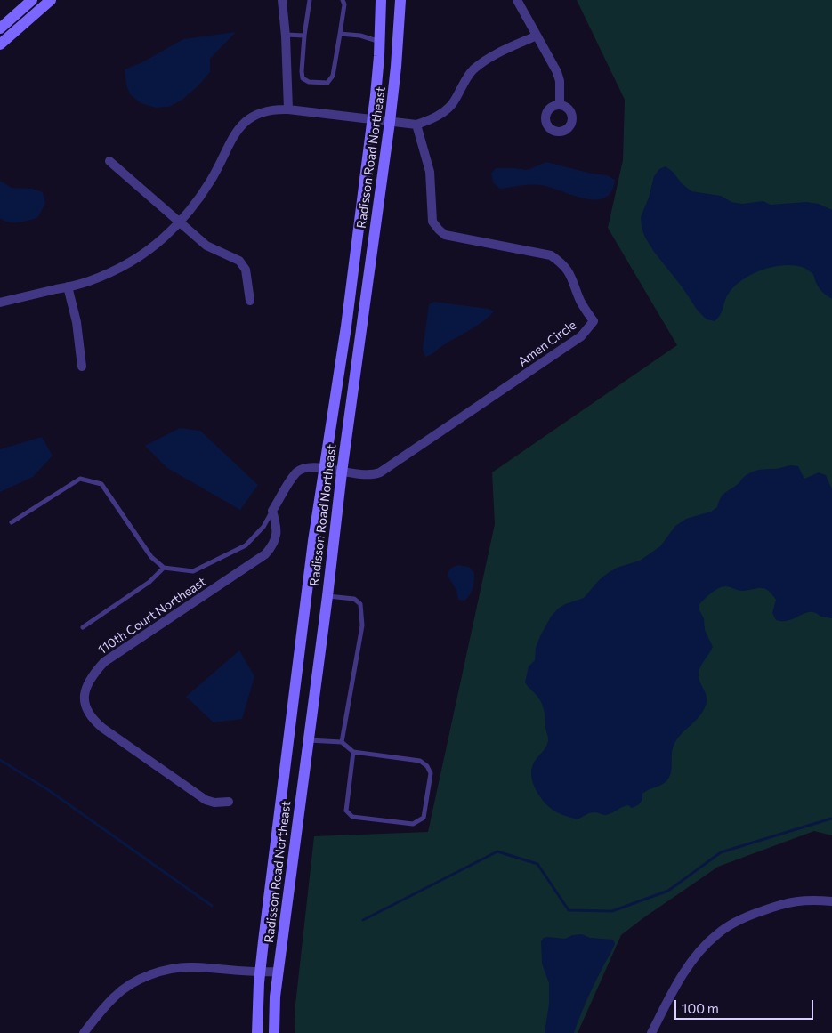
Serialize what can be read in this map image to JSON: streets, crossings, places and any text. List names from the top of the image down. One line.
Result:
{"streets":{"main road":["Radisson Road Northeast"],"street":["Amen Circle","110th Court Northeast"]},"crossings":[["Radisson Road Northeast","Amen Circle"]],"scale_bar":"100 m"}
